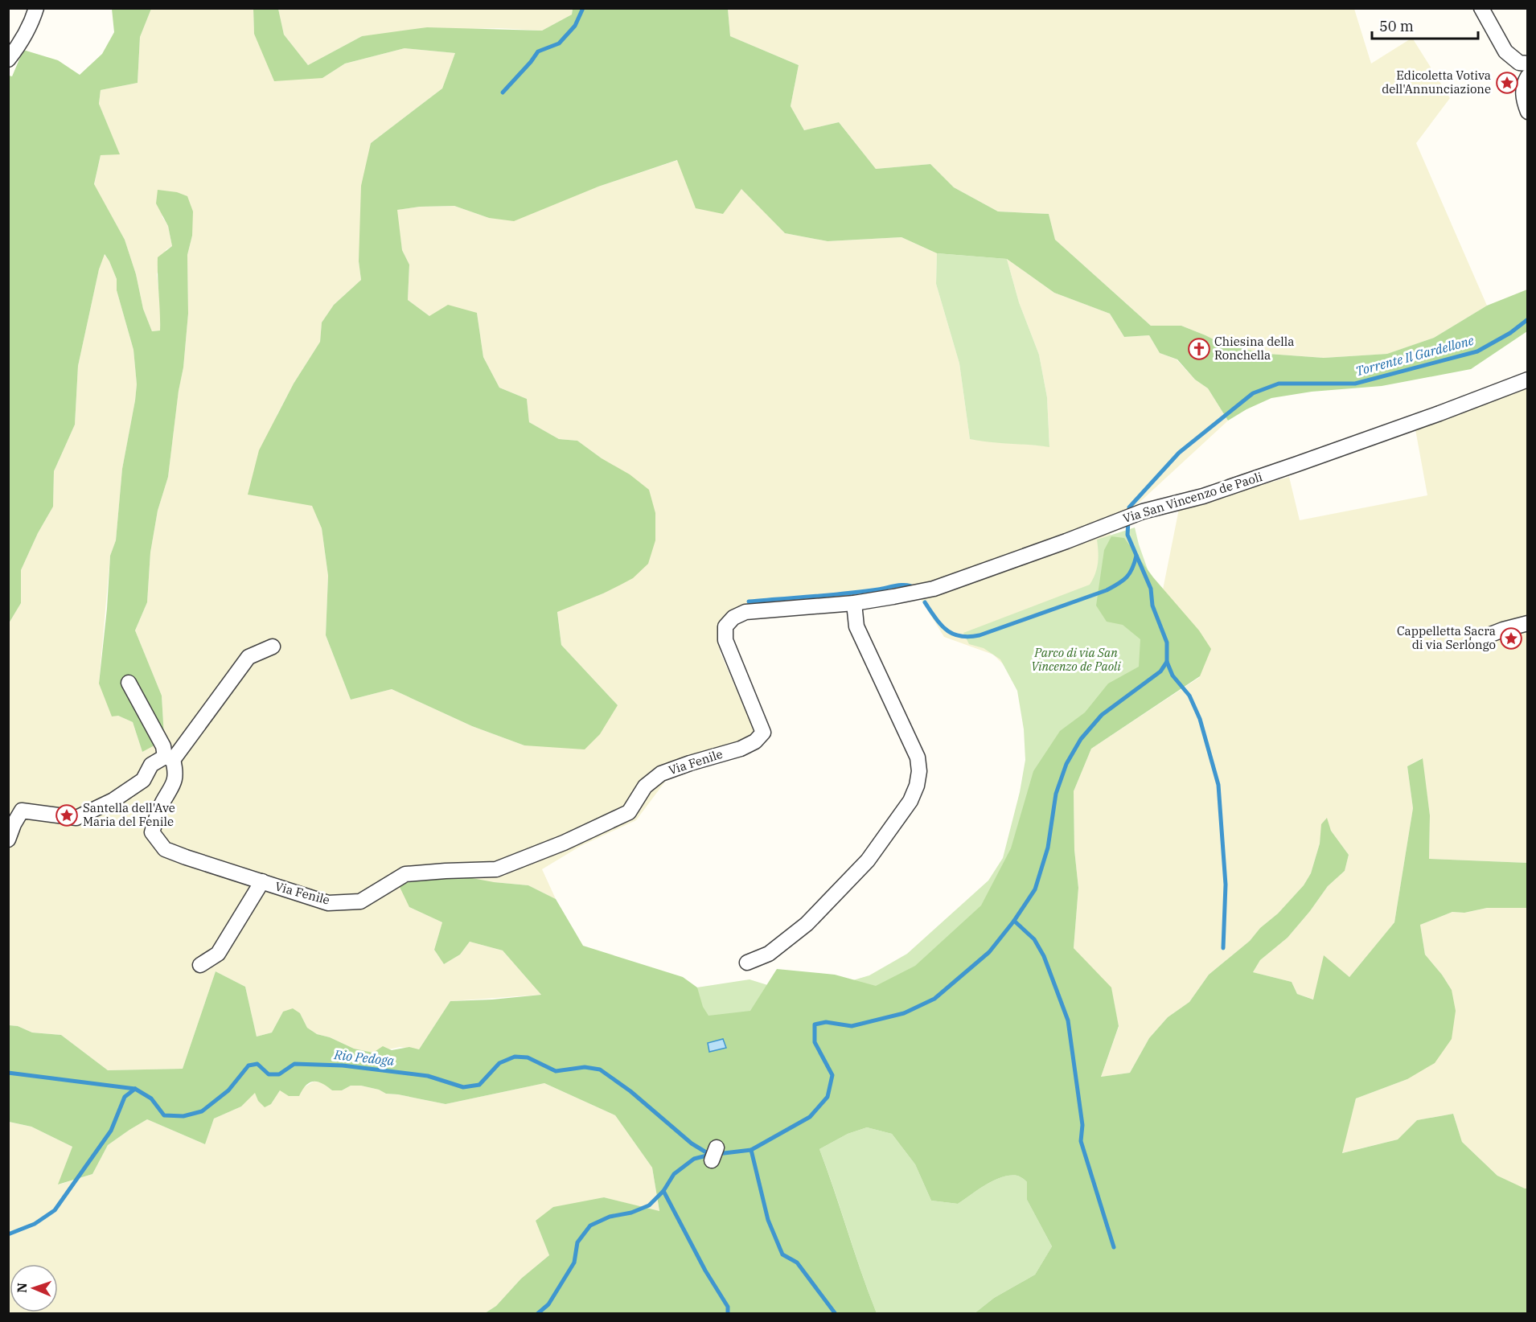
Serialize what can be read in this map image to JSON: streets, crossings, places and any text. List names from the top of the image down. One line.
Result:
{"streets":{"street":["Via San Vincenzo de Paoli","Via Fenile"]},"crossings":[["Via San Vincenzo de Paoli","Via Fenile"]],"water":["Torrente Il Gardellone","Rio Pedoga"],"parks":["Parco di via San Vincenzo de Paoli"],"places":{"place":["Edicoletta Votiva dell'Annunciazione","Cappelletta Sacra di via Serlongo","Santella dell'Ave Maria del Fenile"],"church":["Chiesina della Ronchella"]},"scale_bar":"50 m","north":"left"}
